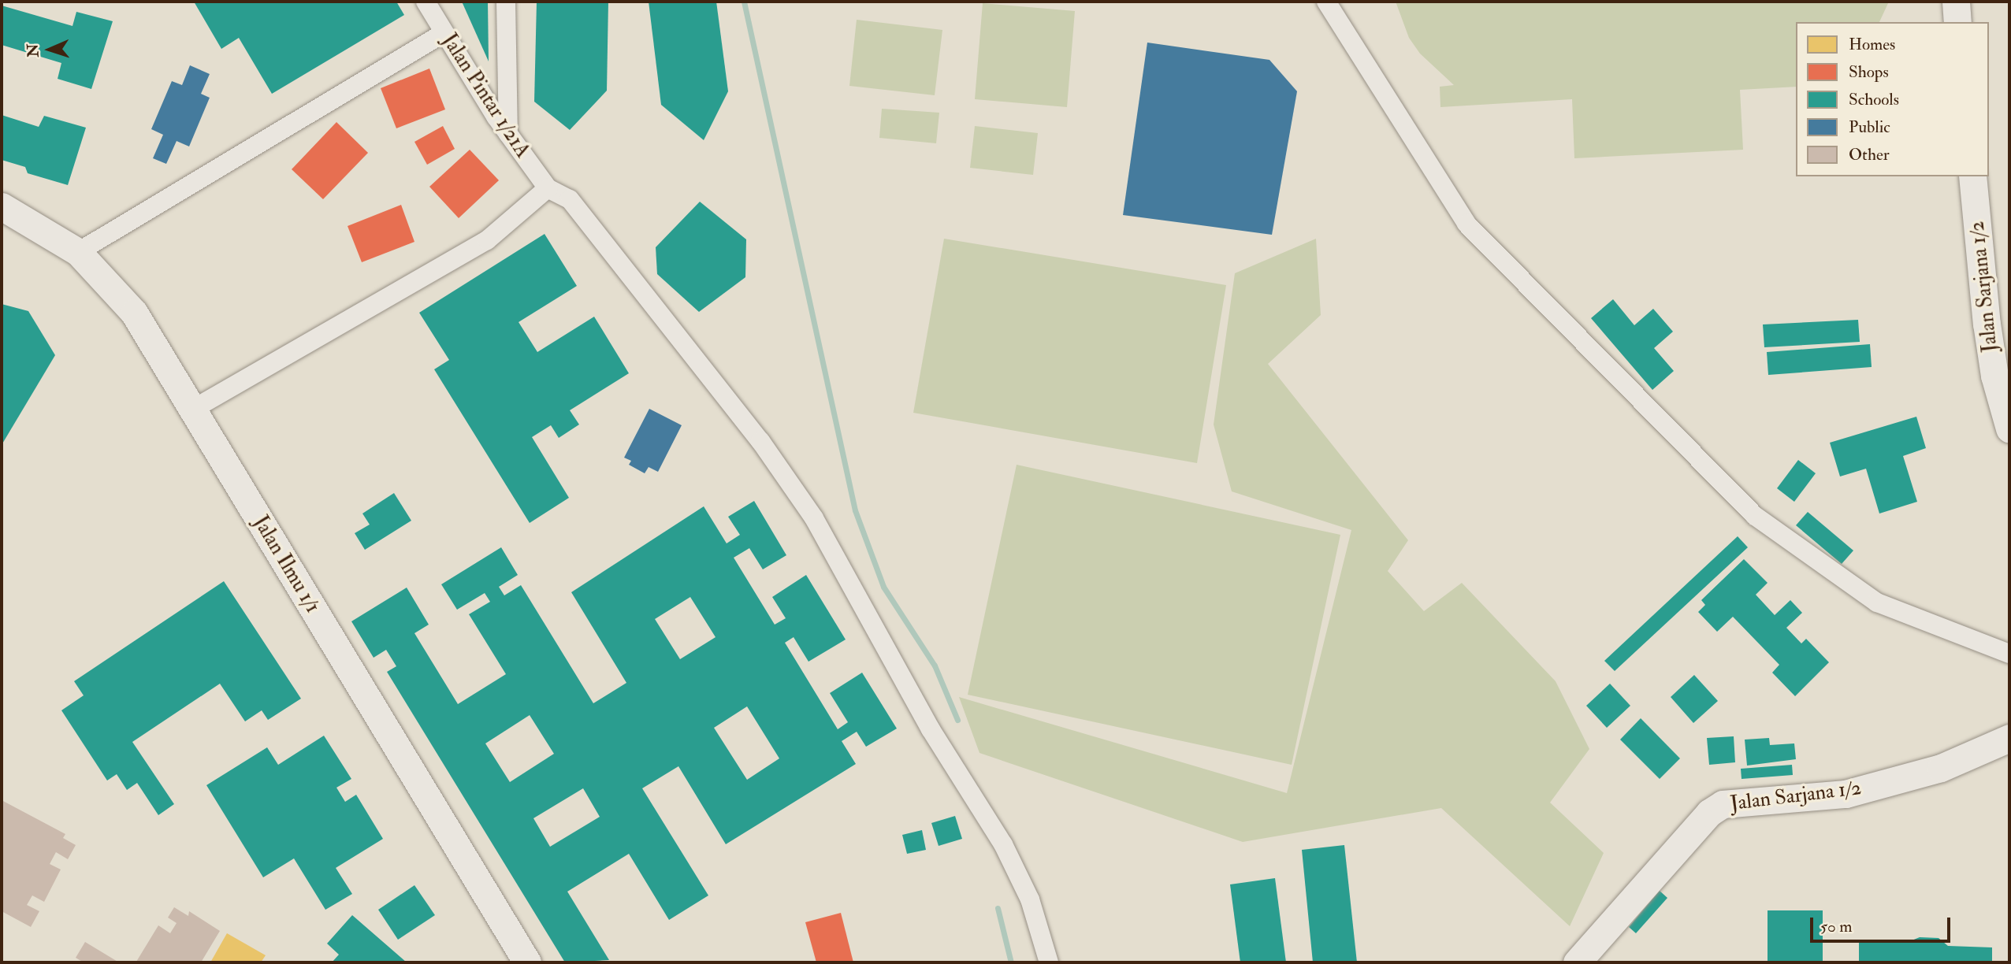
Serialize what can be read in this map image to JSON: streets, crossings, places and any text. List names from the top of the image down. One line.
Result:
{"streets":{"street":["Jalan Pintar 1/21A","Jalan Sarjana 1/2","Jalan Ilmu 1/1"]},"legend":["Homes","Shops","Schools","Public","Other"],"scale_bar":"50 m","north":"left"}
